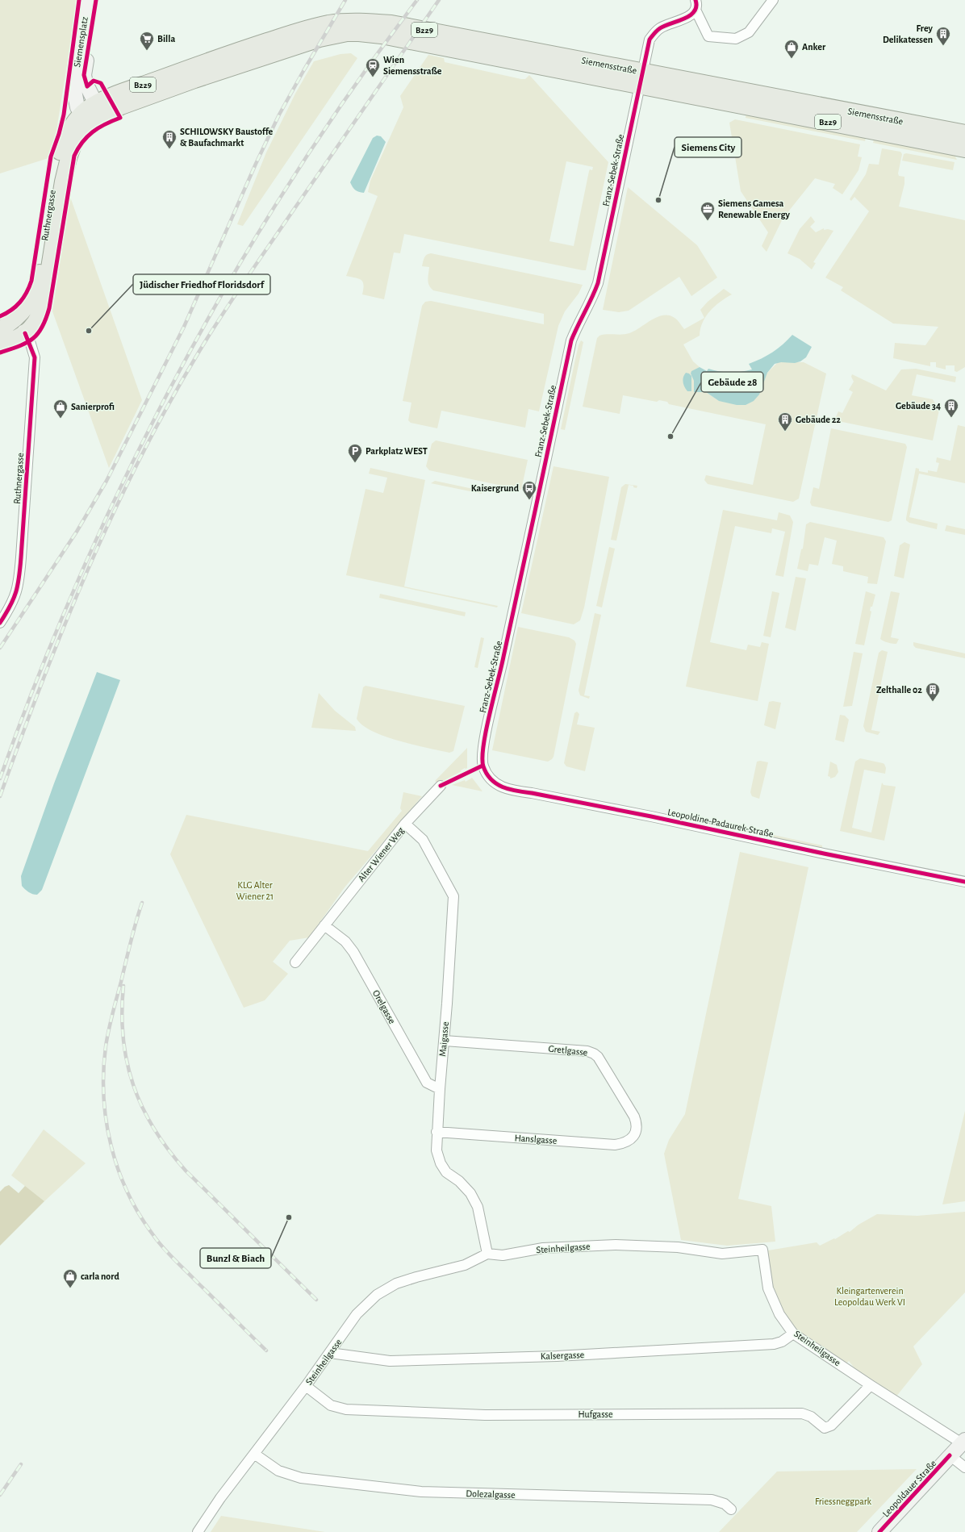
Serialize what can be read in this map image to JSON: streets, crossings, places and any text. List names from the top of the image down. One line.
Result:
{"streets":{"main road":["B229","Siemensplatz","Siemensstraße","Ruthnergasse","Leopoldauer Straße"],"street":["Franz-Sebek-Straße","Leopoldine-Padaurek-Straße","Alter Wiener Weg","Orelgasse","Maigasse","Gretlgasse","Hanslgasse","Steinheilgasse","Kalsergasse","Hufgasse","Dolezalgasse"]},"crossings":[["B229","Ruthnergasse"],["Siemensplatz","Siemensstraße"],["Siemensplatz","Ruthnergasse"],["Siemensstraße","Franz-Sebek-Straße"],["Siemensstraße","Ruthnergasse"],["Franz-Sebek-Straße","Leopoldine-Padaurek-Straße"],["Alter Wiener Weg","Orelgasse"],["Alter Wiener Weg","Maigasse"],["Orelgasse","Maigasse"],["Maigasse","Gretlgasse"],["Maigasse","Hanslgasse"],["Maigasse","Steinheilgasse"],["Gretlgasse","Hanslgasse"],["Steinheilgasse","Kalsergasse"],["Steinheilgasse","Hufgasse"],["Steinheilgasse","Leopoldauer Straße"],["Steinheilgasse","Dolezalgasse"]],"parks":["KLG Alter Wiener 21","Kleingartenverein Leopoldau Werk VI","Friessneggpark"],"places":{"building":["Frey Delikatessen","SCHILOWSKY Baustoffe & Baufachmarkt","Gebäude 34","Gebäude 22","Zelthalle 02"],"supermarket":["Billa"],"shop":["Anker","Sanierprofi","carla nord"],"station":["Wien Siemensstraße"],"other":["Siemens City","Jüdischer Friedhof Floridsdorf","Gebäude 28","Bunzl & Biach"],"office":["Siemens Gamesa Renewable Energy"],"parking":["Parkplatz WEST"],"bus stop":["Kaisergrund"]}}
